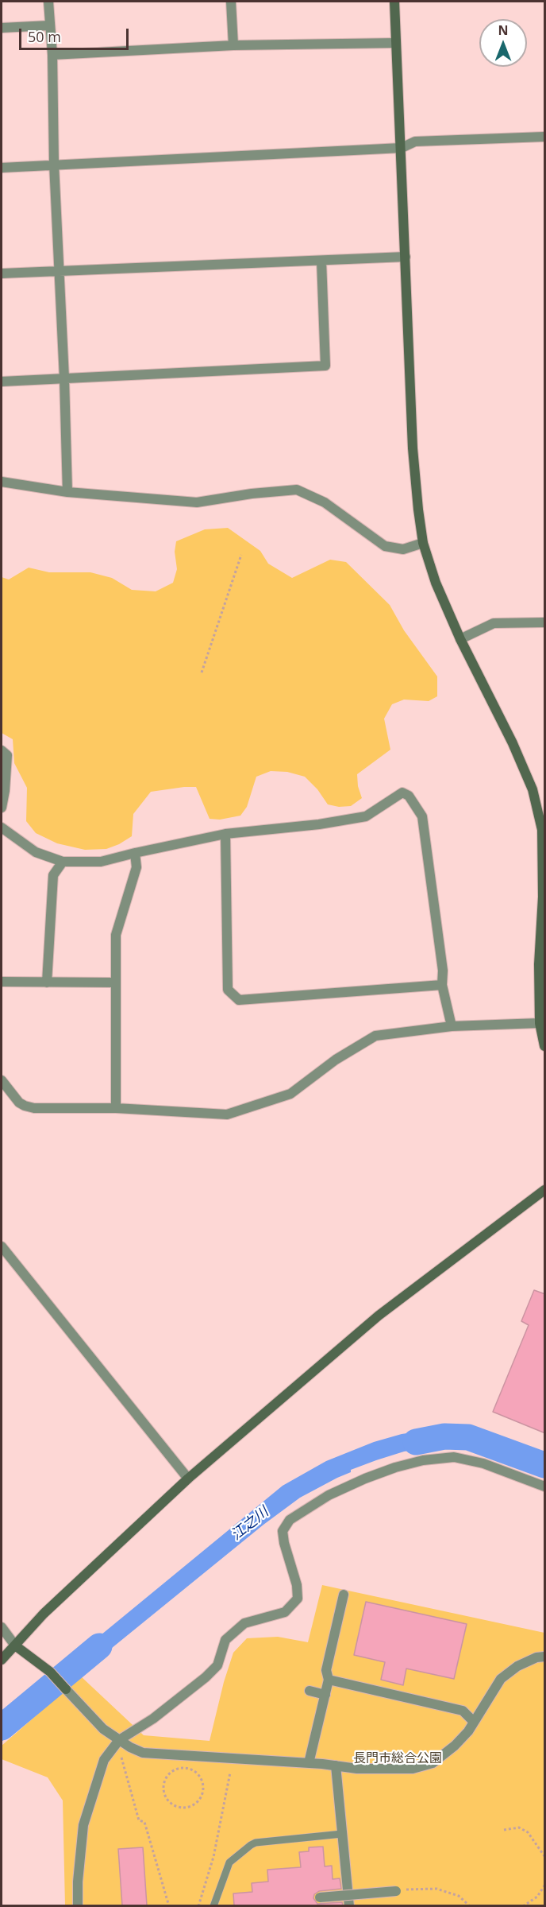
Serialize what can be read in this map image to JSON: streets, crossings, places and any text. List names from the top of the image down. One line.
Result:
{"water":["江之川"],"parks":["長門市総合公園"],"scale_bar":"50 m","north":"top"}
